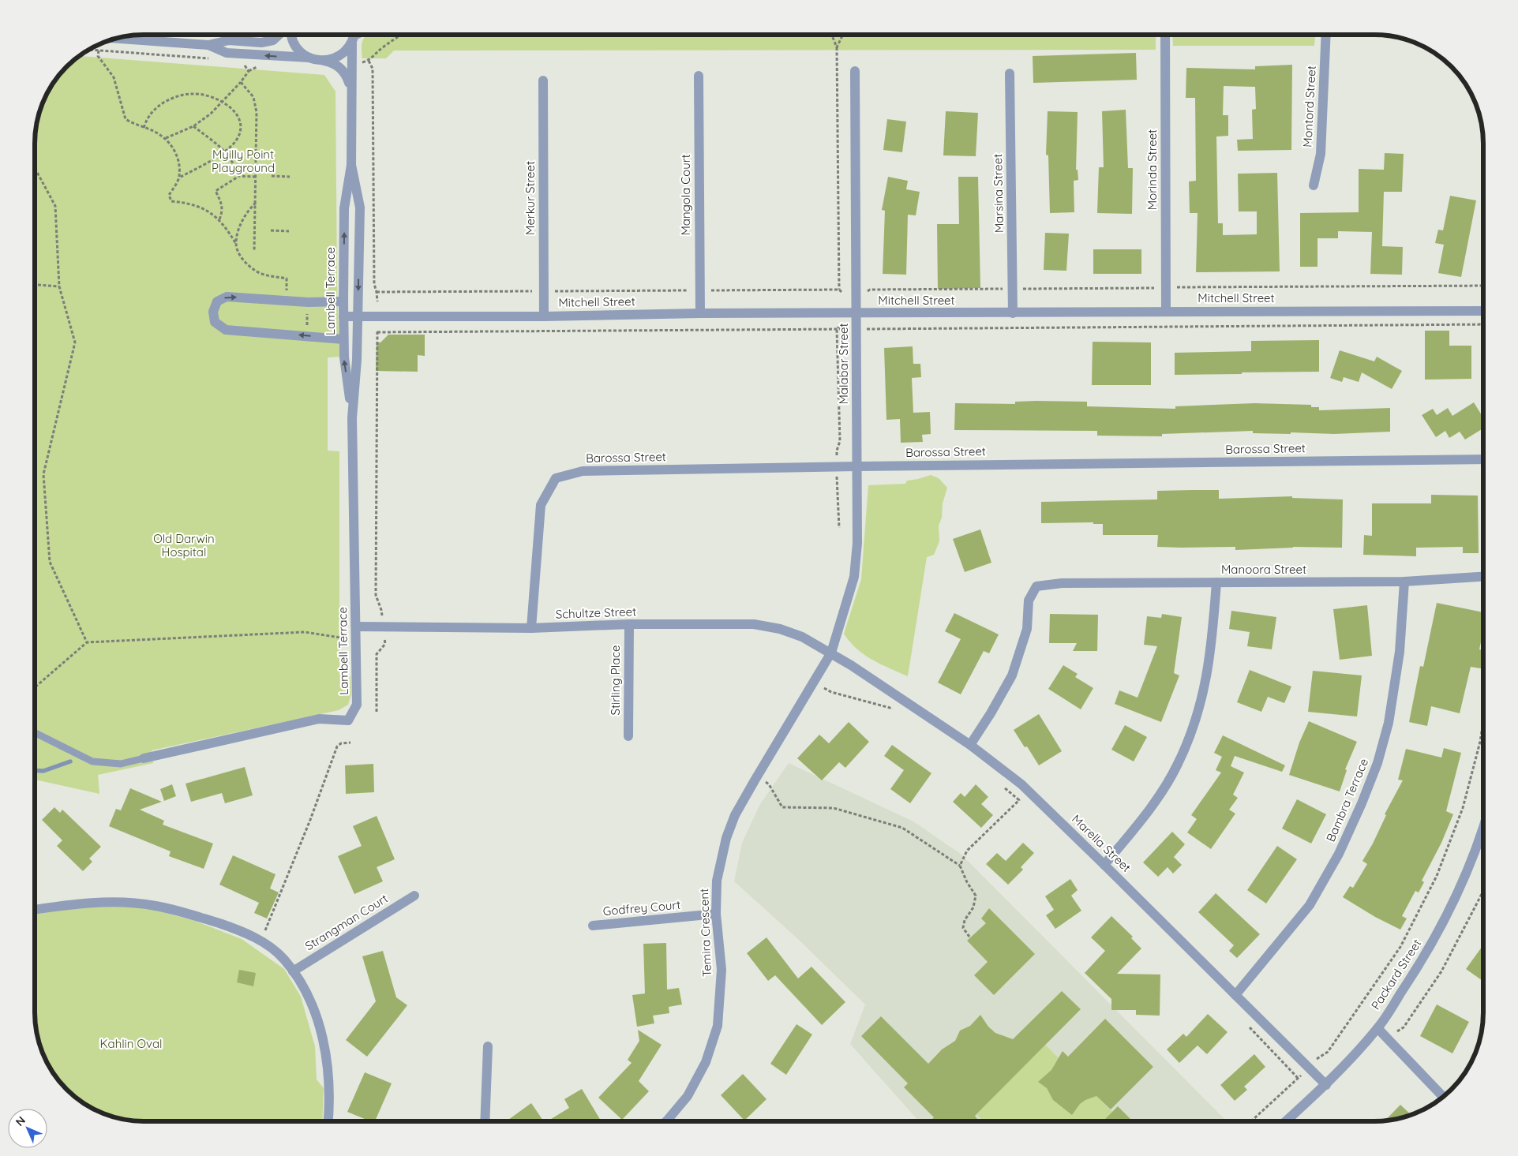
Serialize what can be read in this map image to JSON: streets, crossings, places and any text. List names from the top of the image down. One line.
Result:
{"streets":{"street":["Montord Street","Morinda Street","Marsina Street","Mangola Court","Merkur Street","Lambell Terrace","Mitchell Street","Malabar Street","Barossa Street","Manoora Street","Schultze Street","Stirling Place","Bambra Terrace","Marella Street","Godfrey Court","Strangman Court","Temira Crescent","Packard Street"]},"crossings":[["Morinda Street","Mitchell Street"],["Marsina Street","Mitchell Street"],["Mangola Court","Mitchell Street"],["Merkur Street","Mitchell Street"],["Lambell Terrace","Mitchell Street"],["Lambell Terrace","Schultze Street"],["Mitchell Street","Malabar Street"],["Malabar Street","Barossa Street"],["Malabar Street","Schultze Street"],["Malabar Street","Marella Street"],["Malabar Street","Temira Crescent"],["Barossa Street","Schultze Street"],["Manoora Street","Bambra Terrace"],["Manoora Street","Marella Street"],["Schultze Street","Stirling Place"],["Schultze Street","Marella Street"],["Schultze Street","Temira Crescent"],["Bambra Terrace","Marella Street"],["Marella Street","Temira Crescent"],["Marella Street","Packard Street"],["Godfrey Court","Temira Crescent"]],"parks":["Myilly Point Playground","Old Darwin Hospital","Kahlin Oval"],"north":"top left"}
